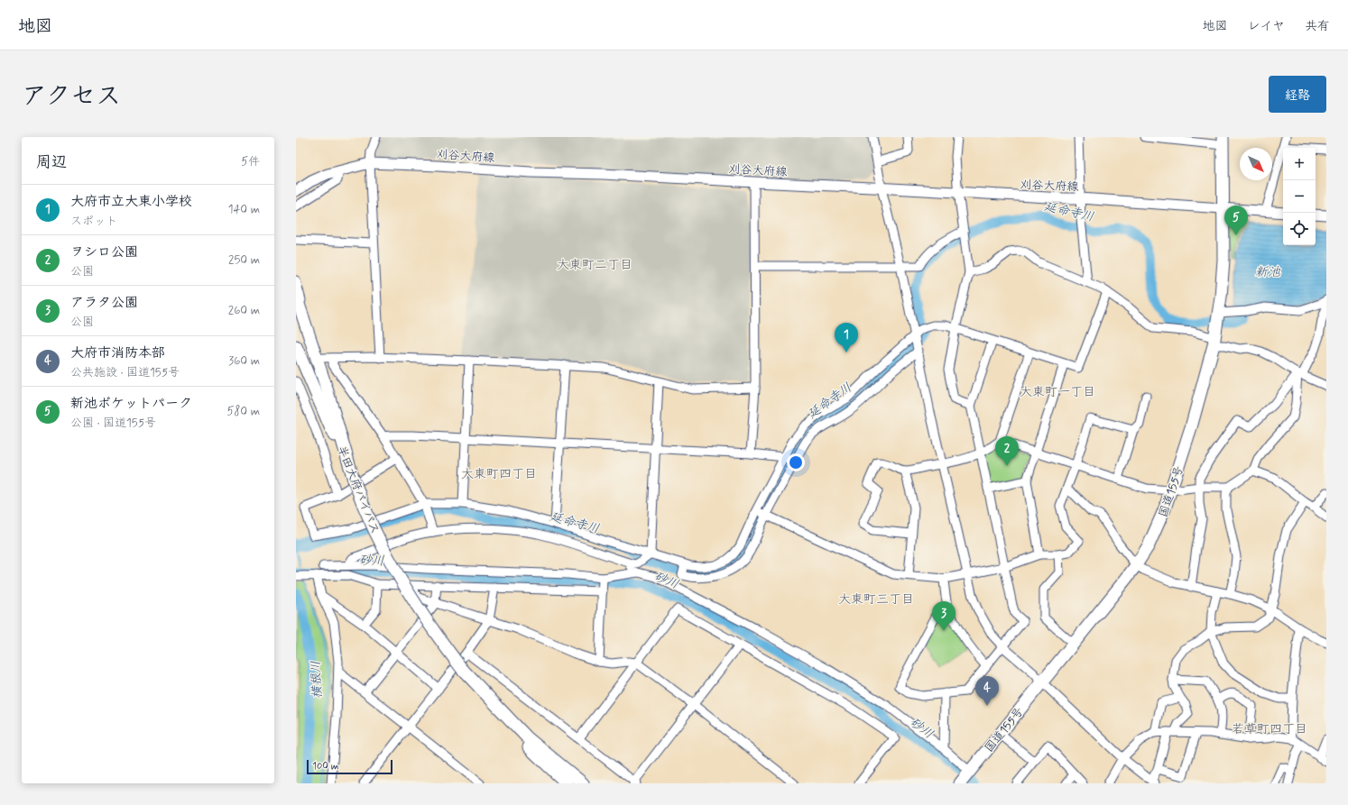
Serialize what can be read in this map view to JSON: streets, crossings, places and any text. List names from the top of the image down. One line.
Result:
{"streets":{"highway":["半田大府パイパス","国道155号"],"main road":["刈谷大府線"]},"crossings":[["刈谷大府線","国道155号"]],"districts":["大東町二丁目","大東町一丁目","大東町四丁目","大東町三丁目","若草町四丁目"],"water":["延命寺川","新池","砂川","横根川"],"scale_bar":"100 m","north":"bottom right","page":{"header":"地図","nav":["地図","レイヤ","共有"],"title":"アクセス","buttons":"経路","heading":["周辺","5件"],"map_buttons":["+","−"],"list":[{"mark":"1","name":"大府市立大東小学校","note":"スポット","value":"140 m"},{"mark":"2","name":"ヲシロ公園","note":"公園","value":"250 m"},{"mark":"3","name":"アラタ公園","note":"公園","value":"260 m"},{"mark":"4","name":"大府市消防本部","note":"公共施設 · 国道155号","value":"360 m"},{"mark":"5","name":"新池ポケットパーク","note":"公園 · 国道155号","value":"580 m"}],"pins":["5","1","2","3","4"],"scale":"100 m"}}
